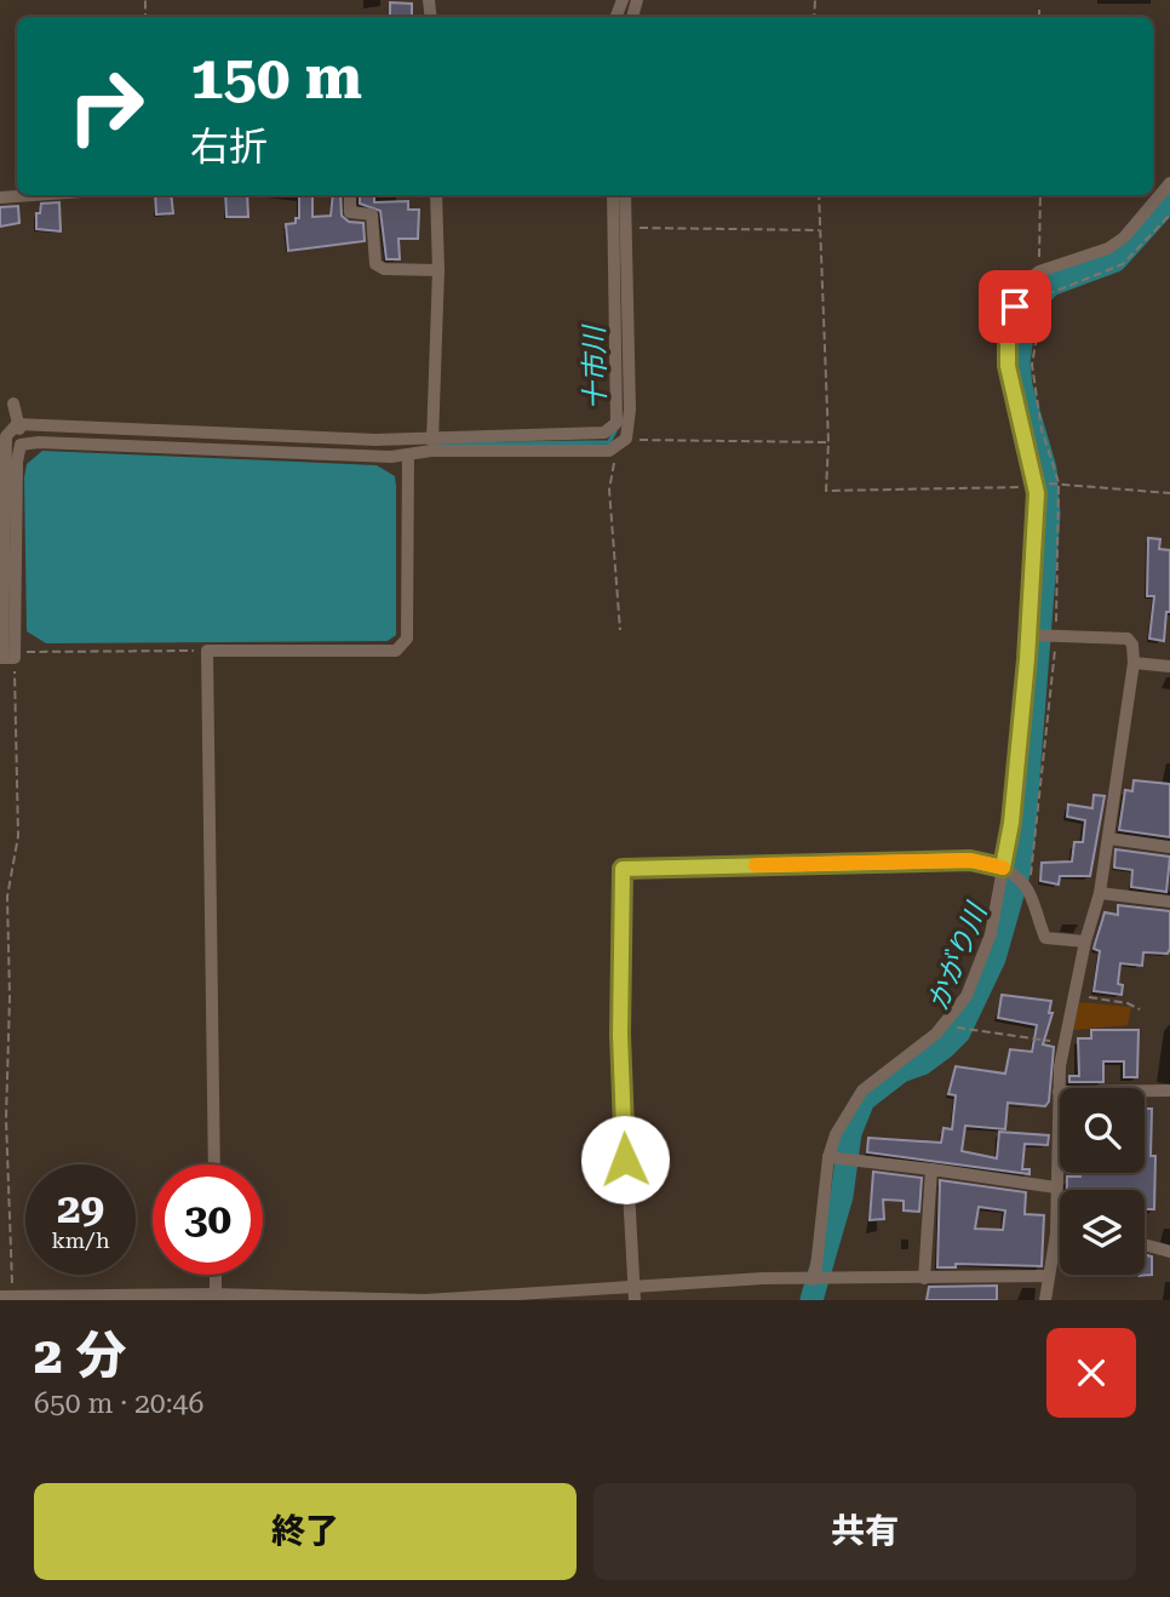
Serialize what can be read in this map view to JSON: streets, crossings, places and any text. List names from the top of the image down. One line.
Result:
{"water":["十市川","かがり川"],"page":{"turn":["150 m","右折"],"speed":"29 km/h","limit":"30","heading":["2 分","650 m · 20:46"],"buttons":["終了","共有"]}}
